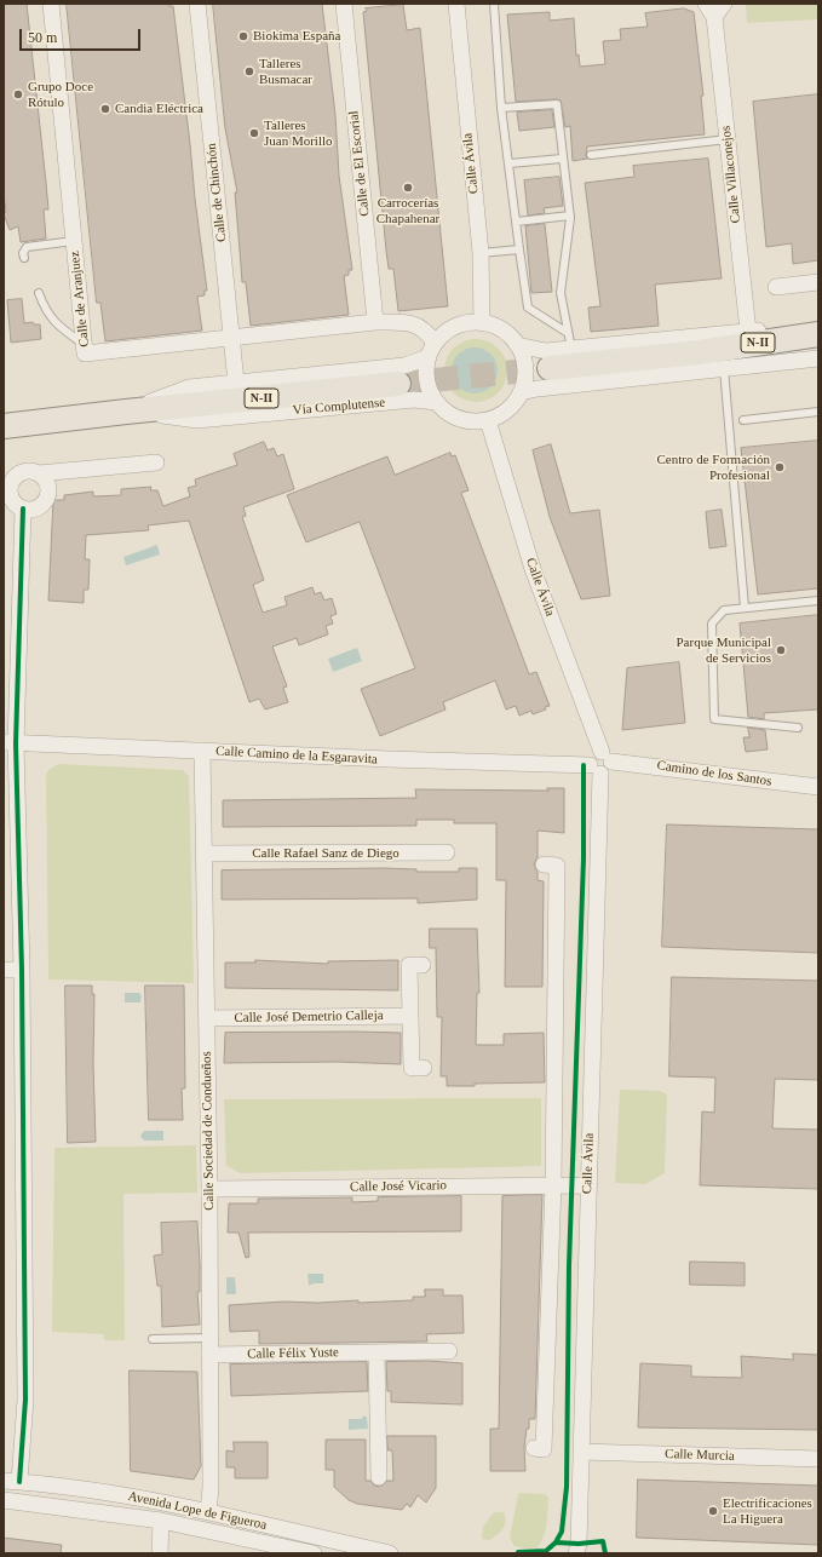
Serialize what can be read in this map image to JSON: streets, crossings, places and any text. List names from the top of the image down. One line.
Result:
{"streets":{"main road":["N-II","Vía Complutense"],"street":["Calle de El Escorial","Calle Ávila","Calle Villaconejos","Calle de Chinchón","Calle de Aranjuez","Calle Camino de la Esgaravita","Camino de los Santos","Calle Rafael Sanz de Diego","Calle José Demetrio Calleja","Calle Sociedad de Condueños","Calle José Vicario","Calle Félix Yuste","Calle Murcia","Avenida Lope de Figueroa"]},"crossings":[["Calle de El Escorial","Calle de Aranjuez"],["Calle Ávila","Calle de Aranjuez"],["Calle Ávila","N-II"],["Calle Ávila","Vía Complutense"],["Calle Ávila","Calle Camino de la Esgaravita"],["Calle Ávila","Camino de los Santos"],["Calle Ávila","Calle José Vicario"],["Calle Ávila","Calle Murcia"],["Calle Villaconejos","N-II"],["Calle de Chinchón","Calle de Aranjuez"],["Calle de Chinchón","Vía Complutense"],["Calle de Aranjuez","N-II"],["Calle de Aranjuez","Vía Complutense"],["N-II","Vía Complutense"],["Calle Camino de la Esgaravita","Camino de los Santos"],["Calle Camino de la Esgaravita","Calle Sociedad de Condueños"],["Calle Rafael Sanz de Diego","Calle Sociedad de Condueños"],["Calle José Demetrio Calleja","Calle Sociedad de Condueños"],["Calle Sociedad de Condueños","Calle José Vicario"],["Calle Sociedad de Condueños","Calle Félix Yuste"],["Calle Sociedad de Condueños","Avenida Lope de Figueroa"]],"places":["Biokima España","Talleres Busmacar","Grupo Doce Rótulo","Candia Eléctrica","Talleres Juan Morillo","Carrocerías Chapahenar","Centro de Formación Profesional","Parque Municipal de Servicios","Electrificaciones La Higuera"],"scale_bar":"50 m"}
